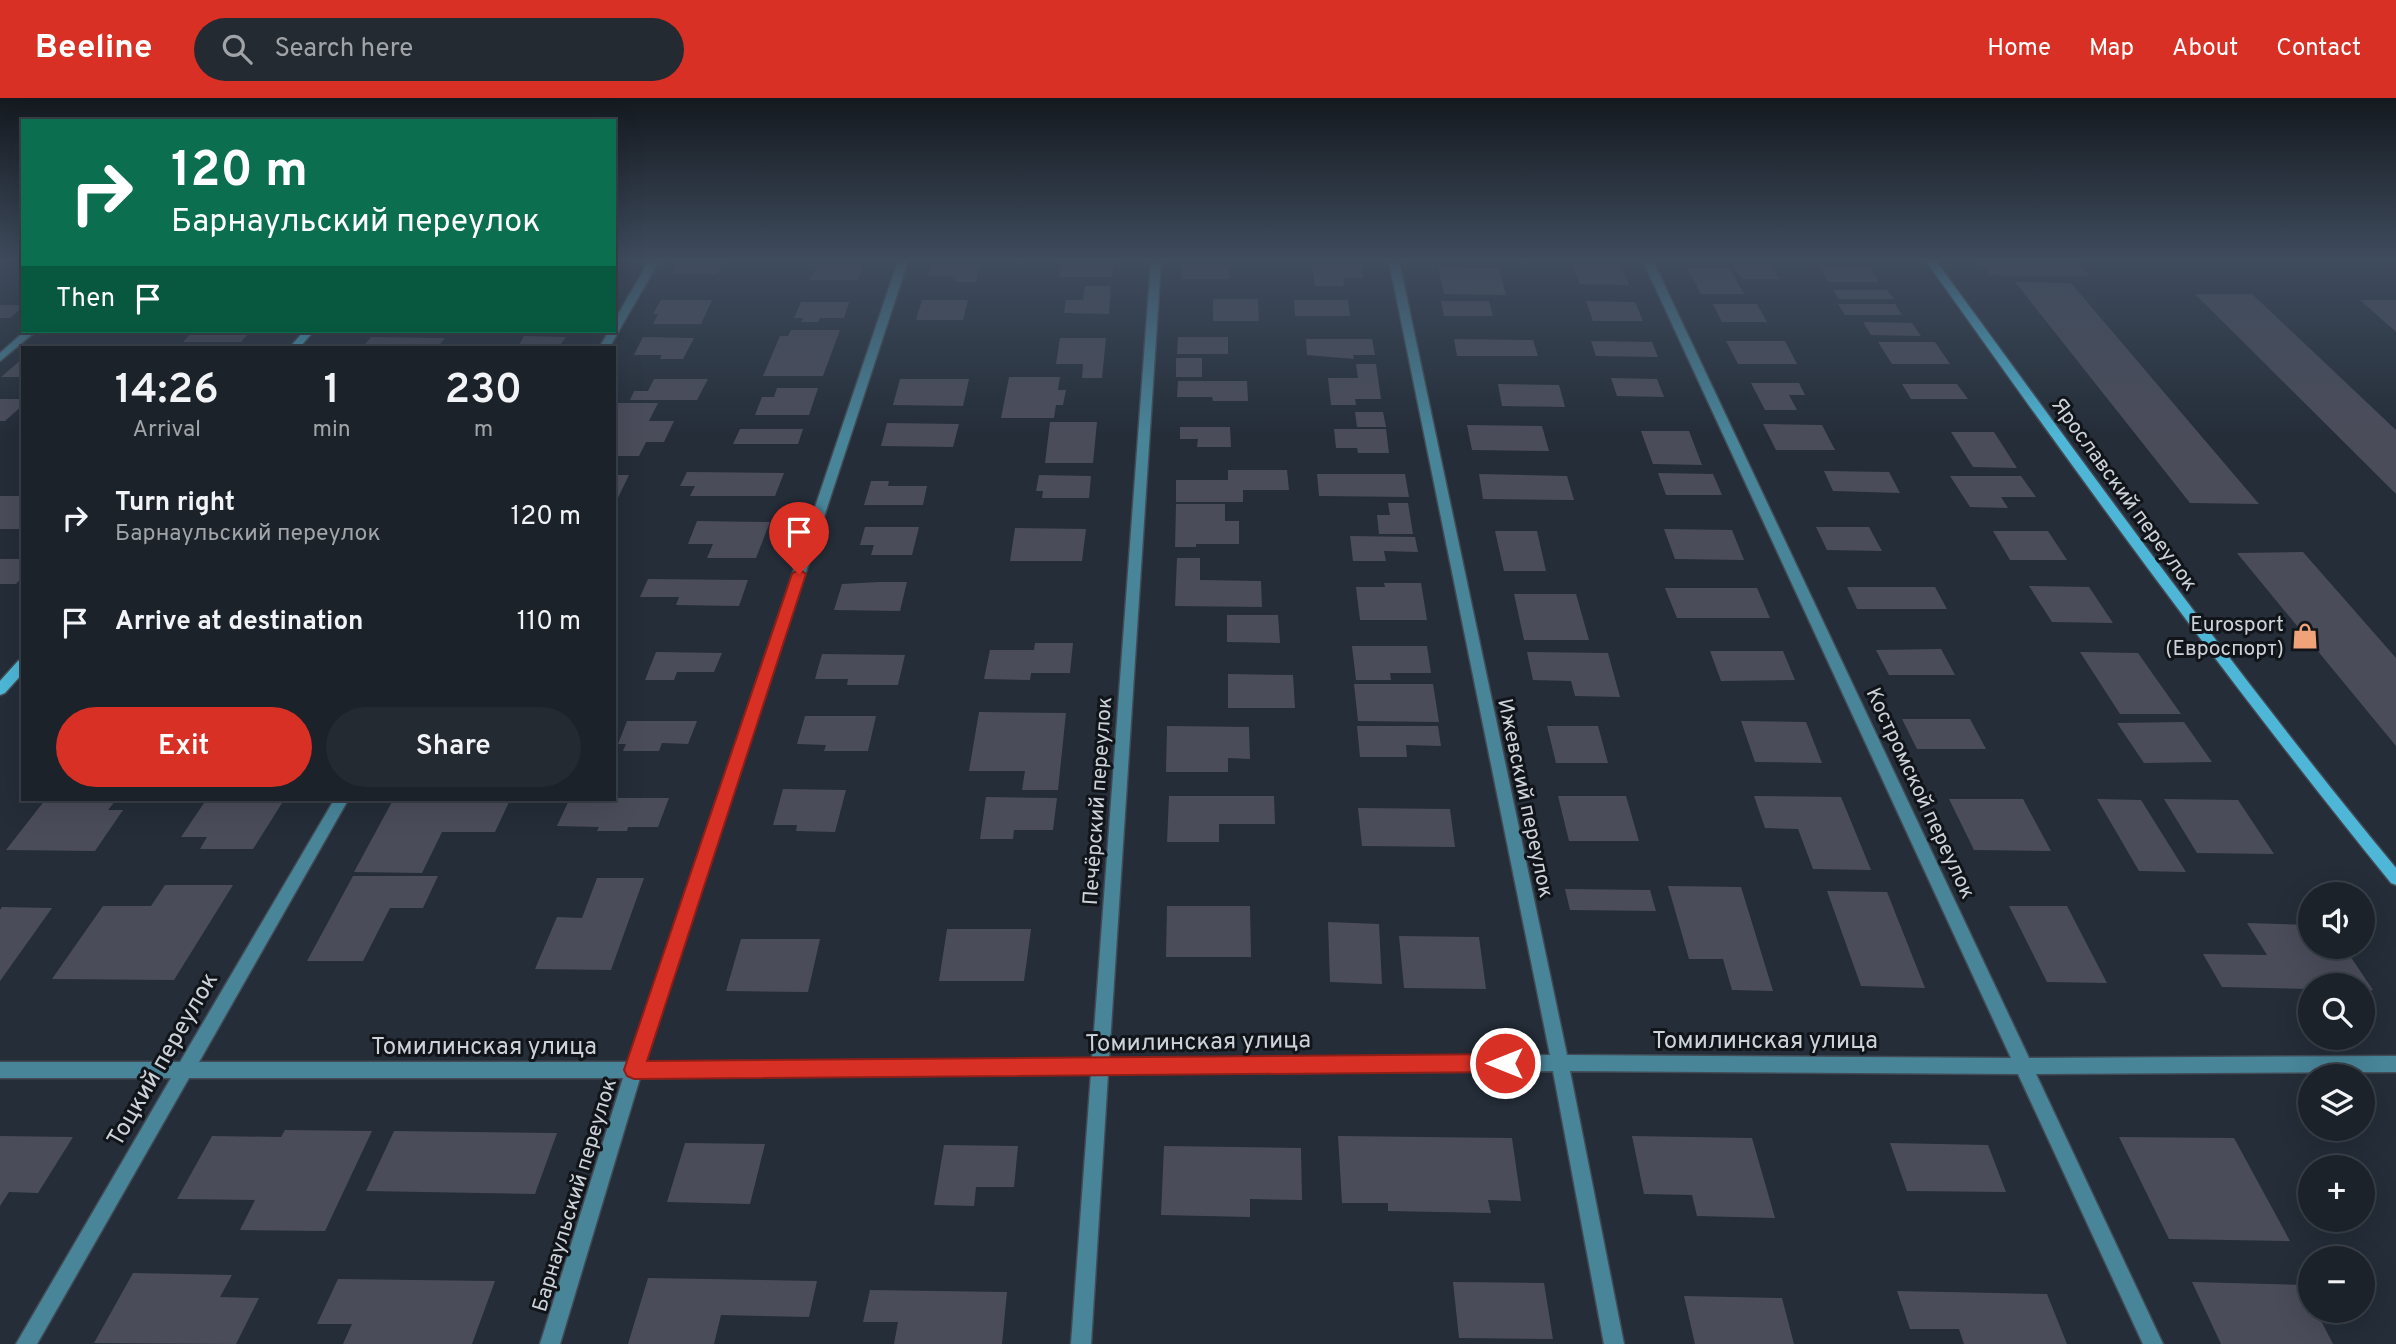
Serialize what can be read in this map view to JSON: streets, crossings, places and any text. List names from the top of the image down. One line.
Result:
{"streets":{"main road":["Ярославский переулок"],"street":["Костромской переулок","Ижевский переулок","Печёрский переулок","Томилинская улица","Тоцкий переулок","Барнаульский переулок"]},"crossings":[["Костромской переулок","Томилинская улица"],["Ижевский переулок","Томилинская улица"],["Печёрский переулок","Томилинская улица"],["Томилинская улица","Тоцкий переулок"],["Томилинская улица","Барнаульский переулок"]],"places":{"shop":["Eurosport (Евроспорт)"]},"page":{"header":"Beeline","search":"Search here","nav":["Home","Map","About","Contact"],"turn":["120 m","Барнаульский переулок"],"then":"Then","eta":["14:26","Arrival","1","min","230","m"],"list":[{"name":"Turn right","note":"Барнаульский переулок","value":"120 m"},{"name":"Arrive at destination","value":"110 m"}],"buttons":["Exit","Share"],"map_buttons":["+","−"]}}
